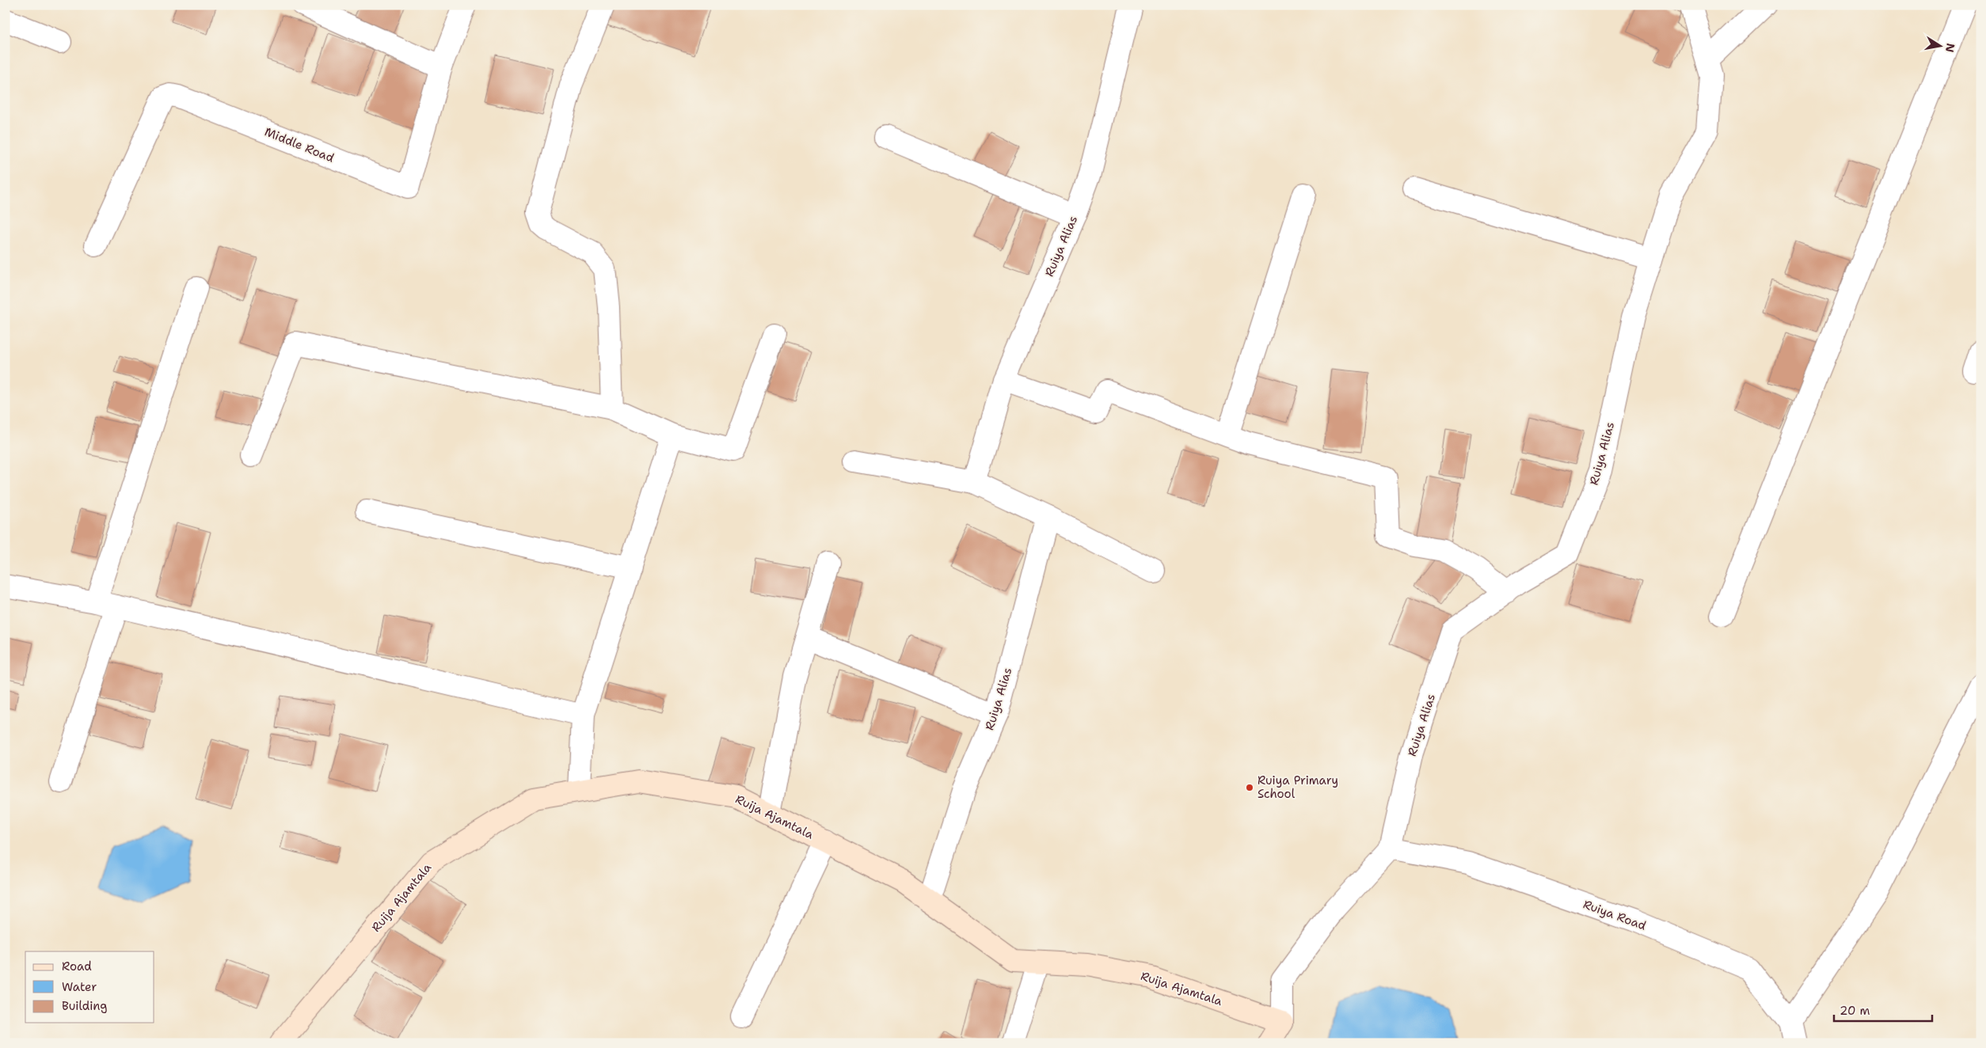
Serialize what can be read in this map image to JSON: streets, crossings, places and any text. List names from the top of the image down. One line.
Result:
{"streets":{"street":["Middle Road","Ruiya Alias","Ruija Ajamtala","Ruiya Road"]},"crossings":[["Ruiya Alias","Ruija Ajamtala"],["Ruiya Alias","Ruiya Road"]],"places":["Ruiya Primary School"],"legend":["Road","Water","Building"],"scale_bar":"20 m","north":"right"}
